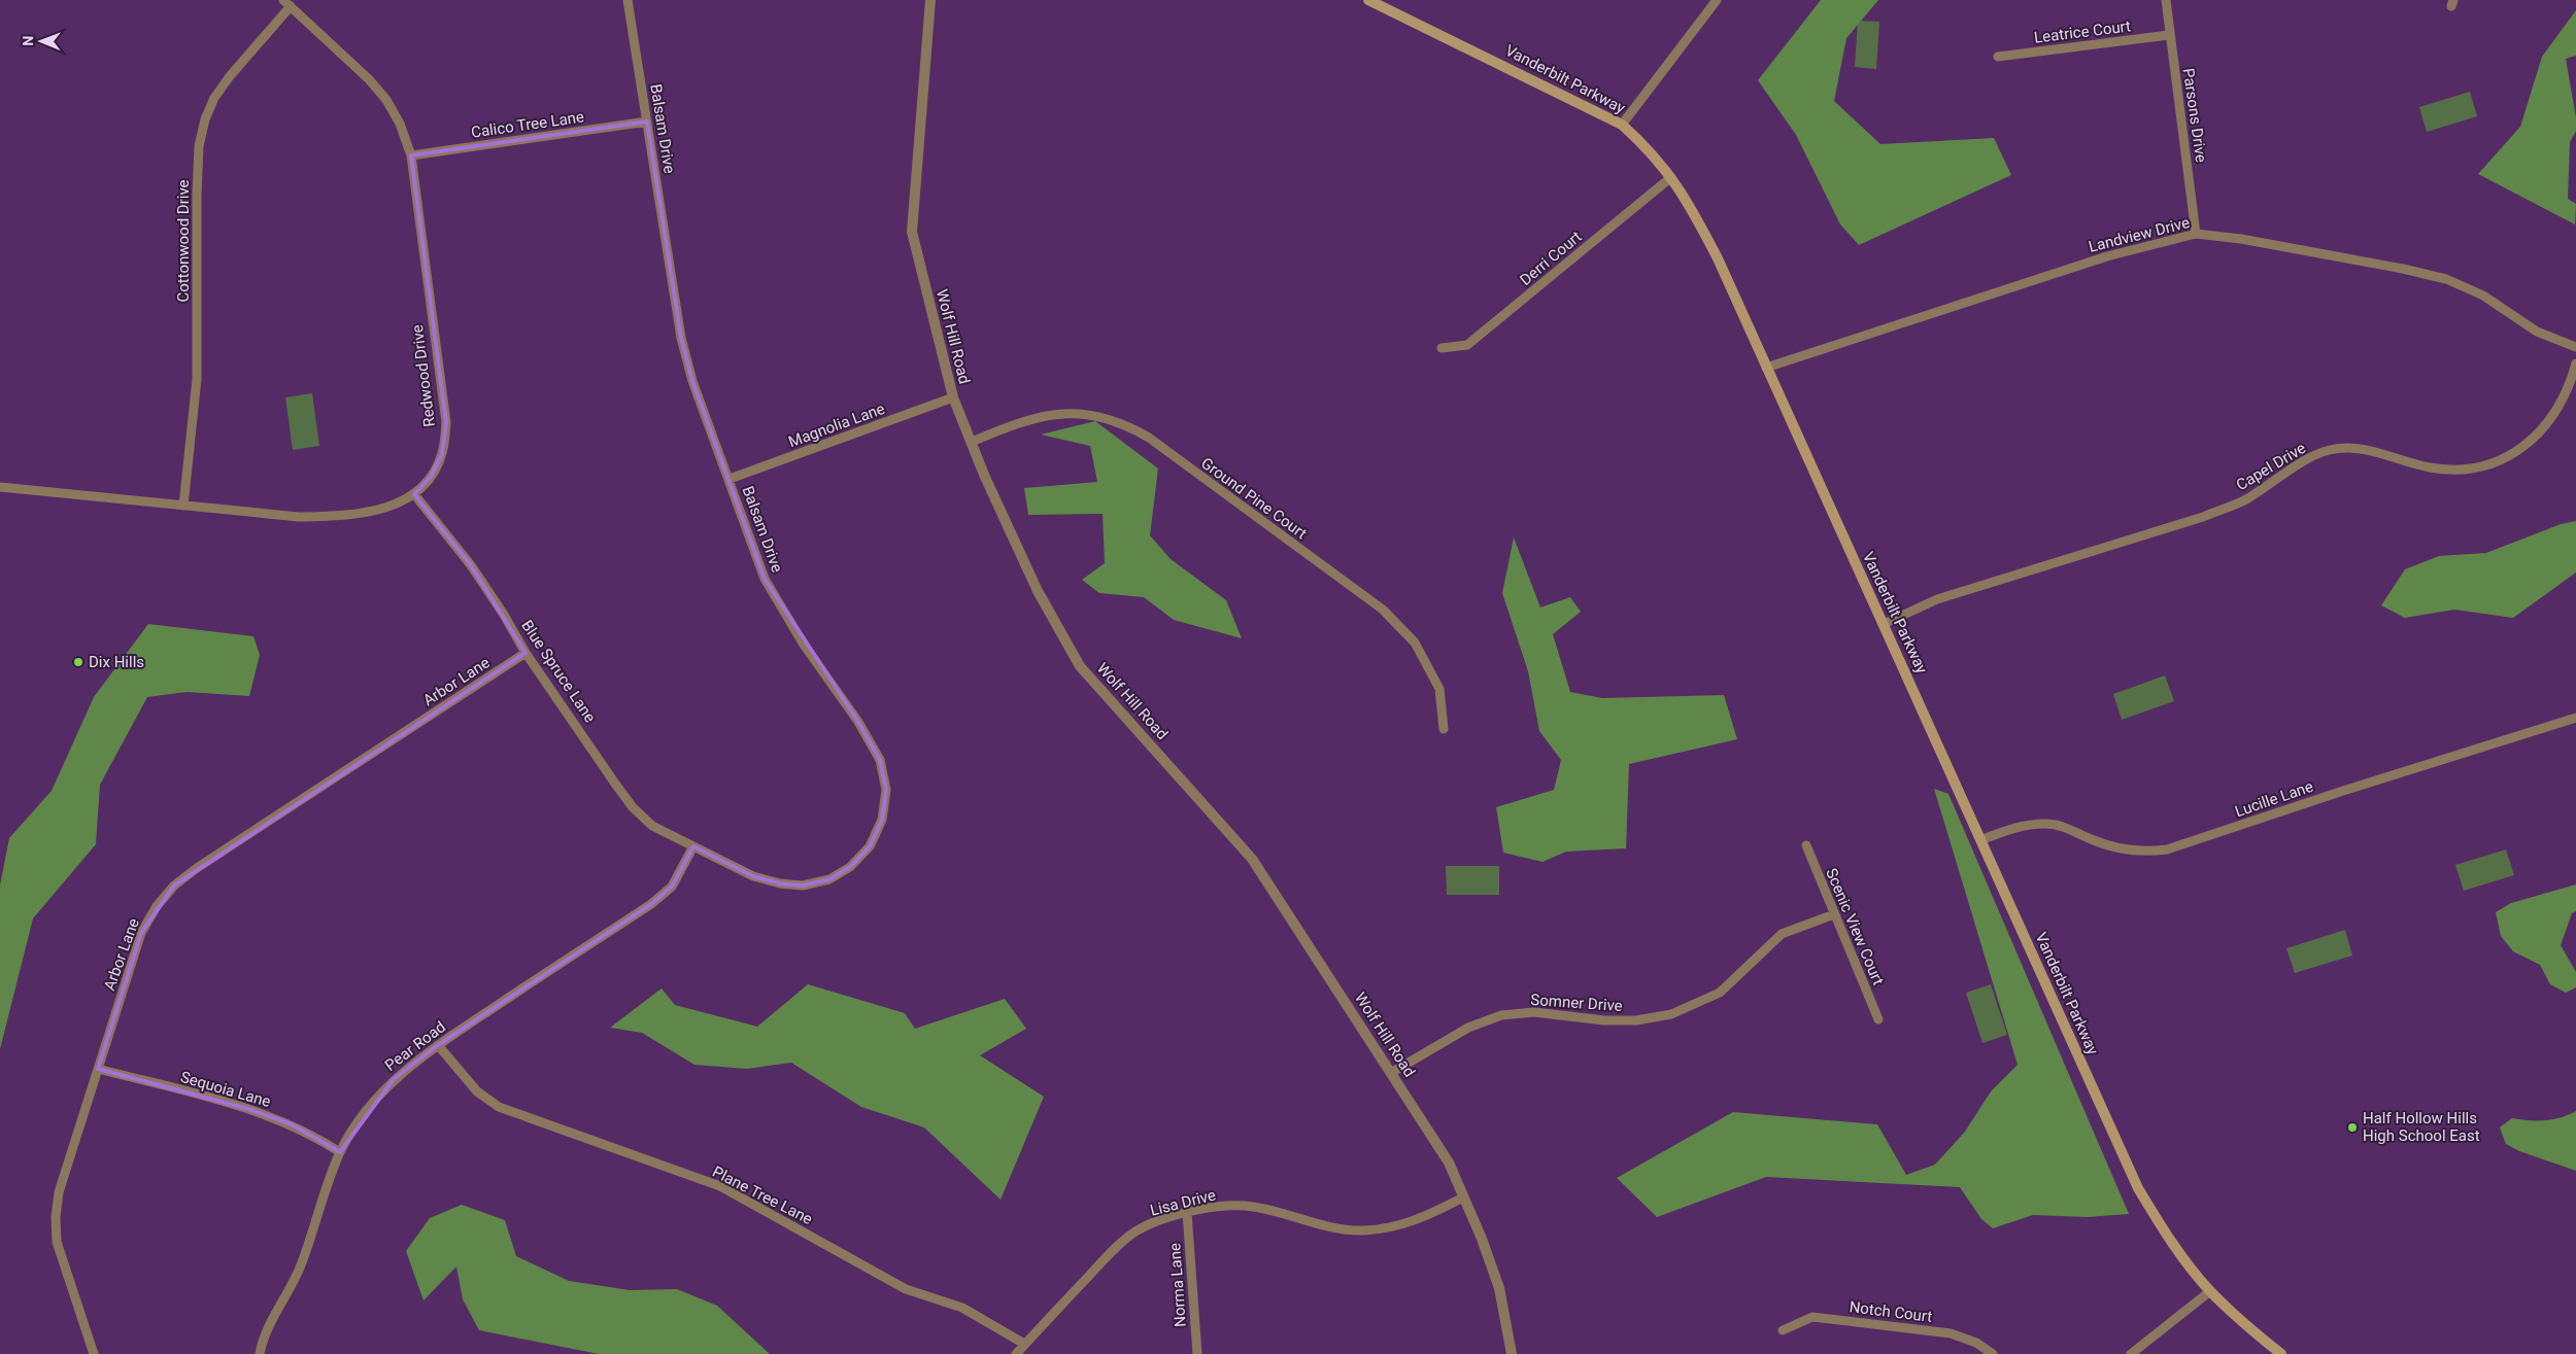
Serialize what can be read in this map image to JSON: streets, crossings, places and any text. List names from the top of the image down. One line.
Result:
{"streets":{"main road":["Vanderbilt Parkway"],"street":["Leatrice Court","Parsons Drive","Calico Tree Lane","Balsam Drive","Landview Drive","Cottonwood Drive","Derri Court","Wolf Hill Road","Redwood Drive","Magnolia Lane","Capel Drive","Ground Pine Court","Blue Spruce Lane","Arbor Lane","Lucille Lane","Scenic View Court","Somner Drive","Pear Road","Sequoia Lane","Plane Tree Lane","Lisa Drive","Norma Lane","Notch Court"]},"crossings":[["Leatrice Court","Parsons Drive"],["Vanderbilt Parkway","Landview Drive"],["Vanderbilt Parkway","Derri Court"],["Vanderbilt Parkway","Capel Drive"],["Vanderbilt Parkway","Lucille Lane"],["Parsons Drive","Landview Drive"],["Calico Tree Lane","Balsam Drive"],["Calico Tree Lane","Redwood Drive"],["Balsam Drive","Magnolia Lane"],["Balsam Drive","Blue Spruce Lane"],["Balsam Drive","Pear Road"],["Cottonwood Drive","Redwood Drive"],["Wolf Hill Road","Magnolia Lane"],["Wolf Hill Road","Ground Pine Court"],["Wolf Hill Road","Somner Drive"],["Wolf Hill Road","Lisa Drive"],["Redwood Drive","Blue Spruce Lane"],["Blue Spruce Lane","Arbor Lane"],["Blue Spruce Lane","Pear Road"],["Arbor Lane","Sequoia Lane"],["Scenic View Court","Somner Drive"],["Pear Road","Sequoia Lane"],["Pear Road","Plane Tree Lane"],["Plane Tree Lane","Lisa Drive"],["Lisa Drive","Norma Lane"]],"places":["Dix Hills","Half Hollow Hills High School East"],"north":"left"}
